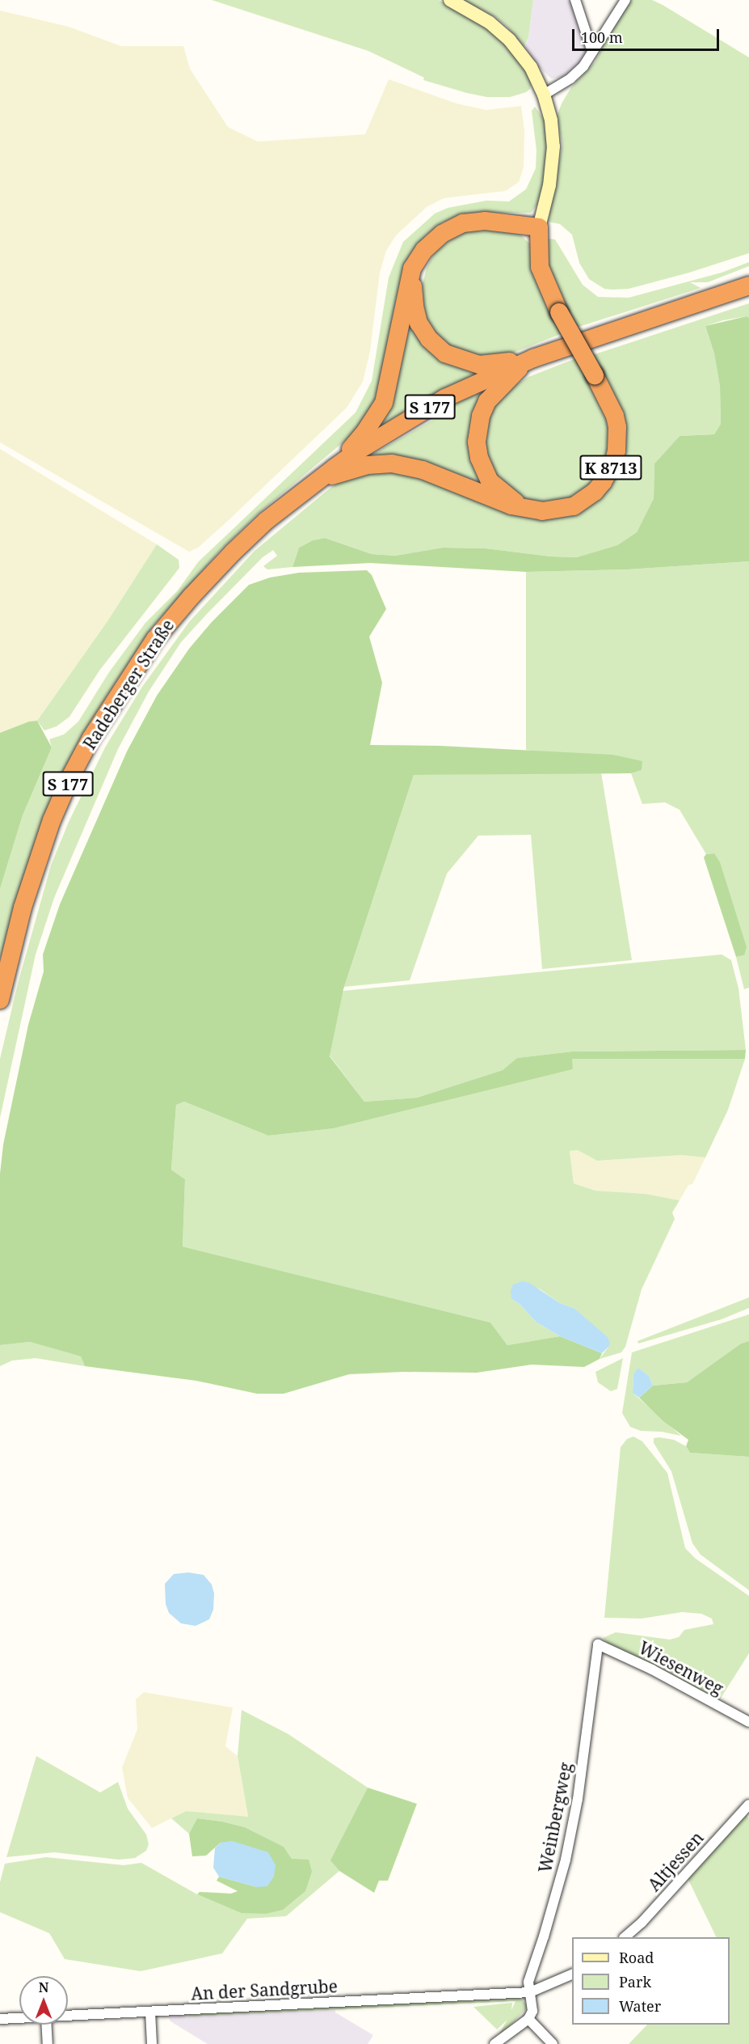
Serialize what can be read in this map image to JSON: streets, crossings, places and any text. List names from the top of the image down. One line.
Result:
{"streets":{"highway":["S 177","K 8713","Radeberger Straße"],"street":["Wiesenweg","Weinbergweg","Altjessen","An der Sandgrube"]},"crossings":[["S 177","Radeberger Straße"],["Wiesenweg","Weinbergweg"],["Weinbergweg","An der Sandgrube"]],"legend":["Road","Park","Water"],"scale_bar":"100 m","north":"top"}
